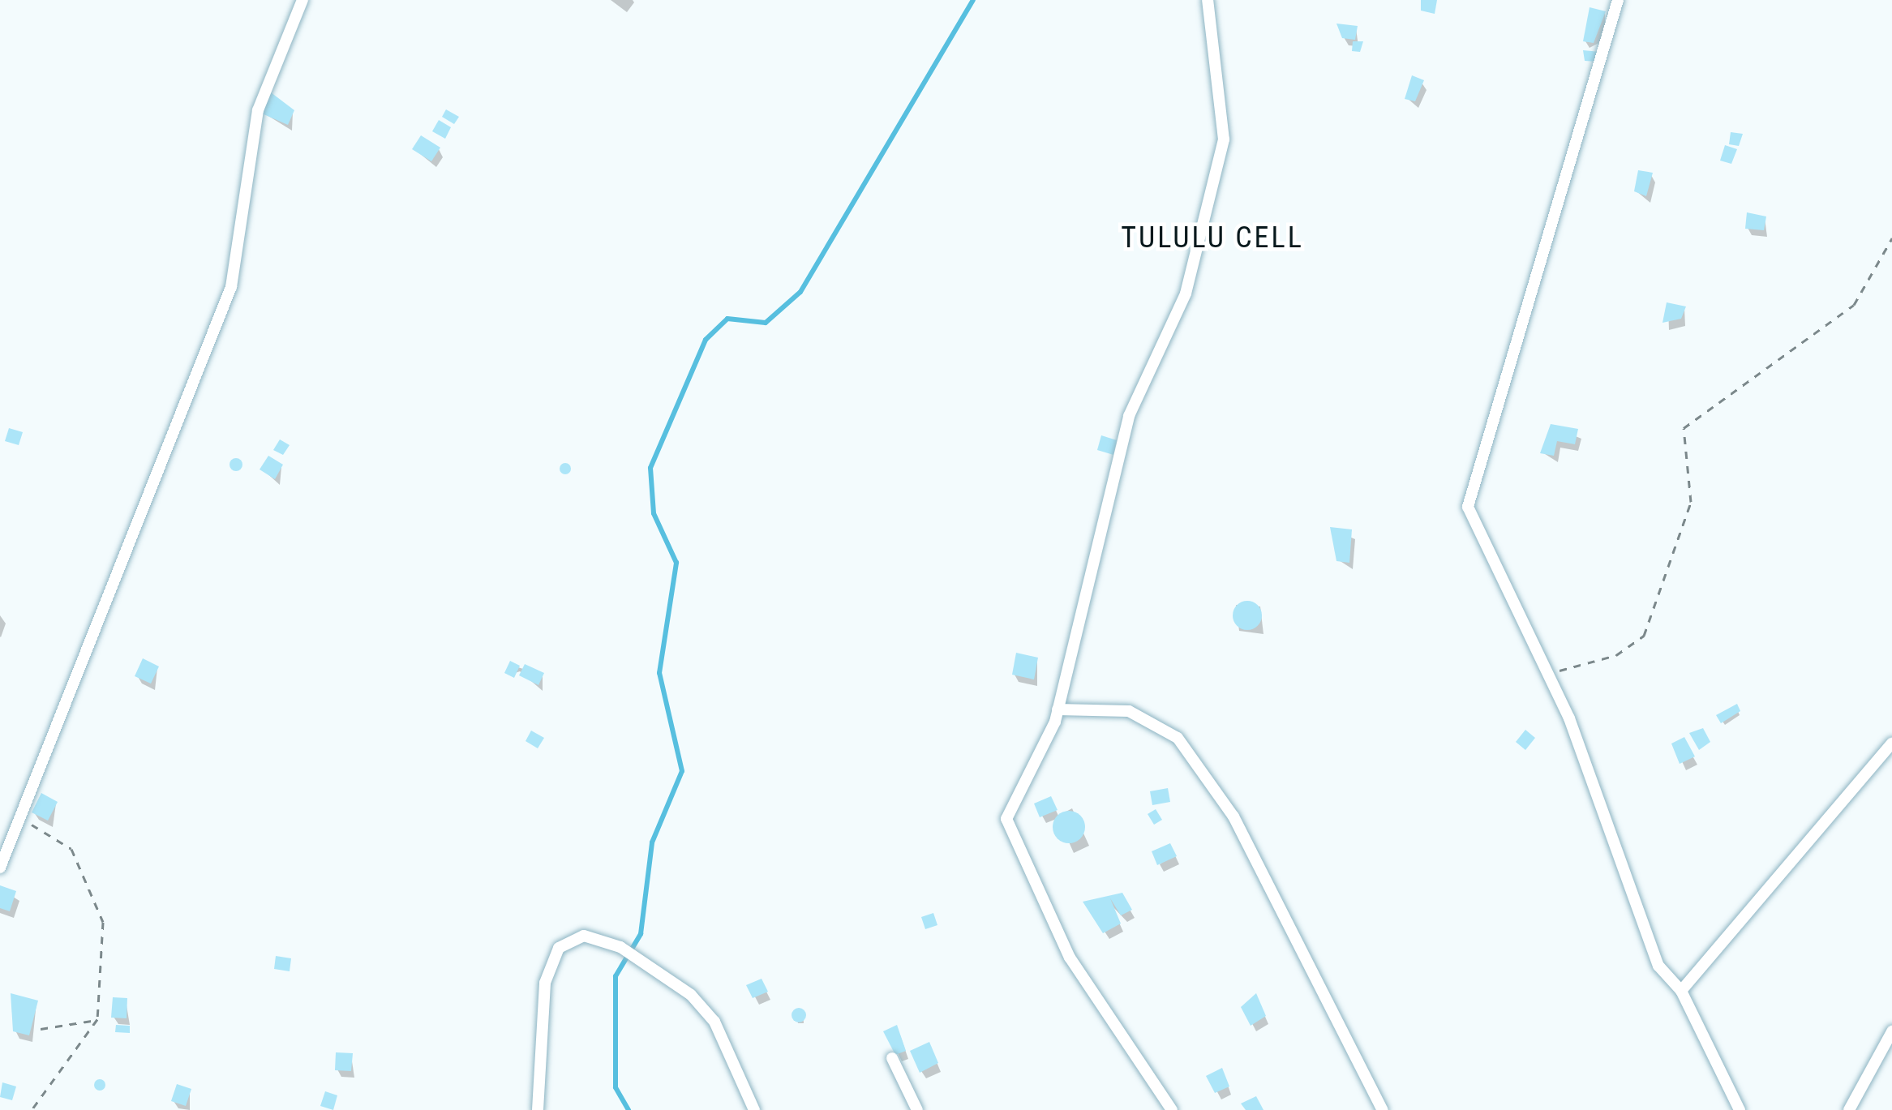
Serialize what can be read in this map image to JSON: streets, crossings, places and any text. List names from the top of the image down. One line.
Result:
{"districts":["TULULU CELL"]}
